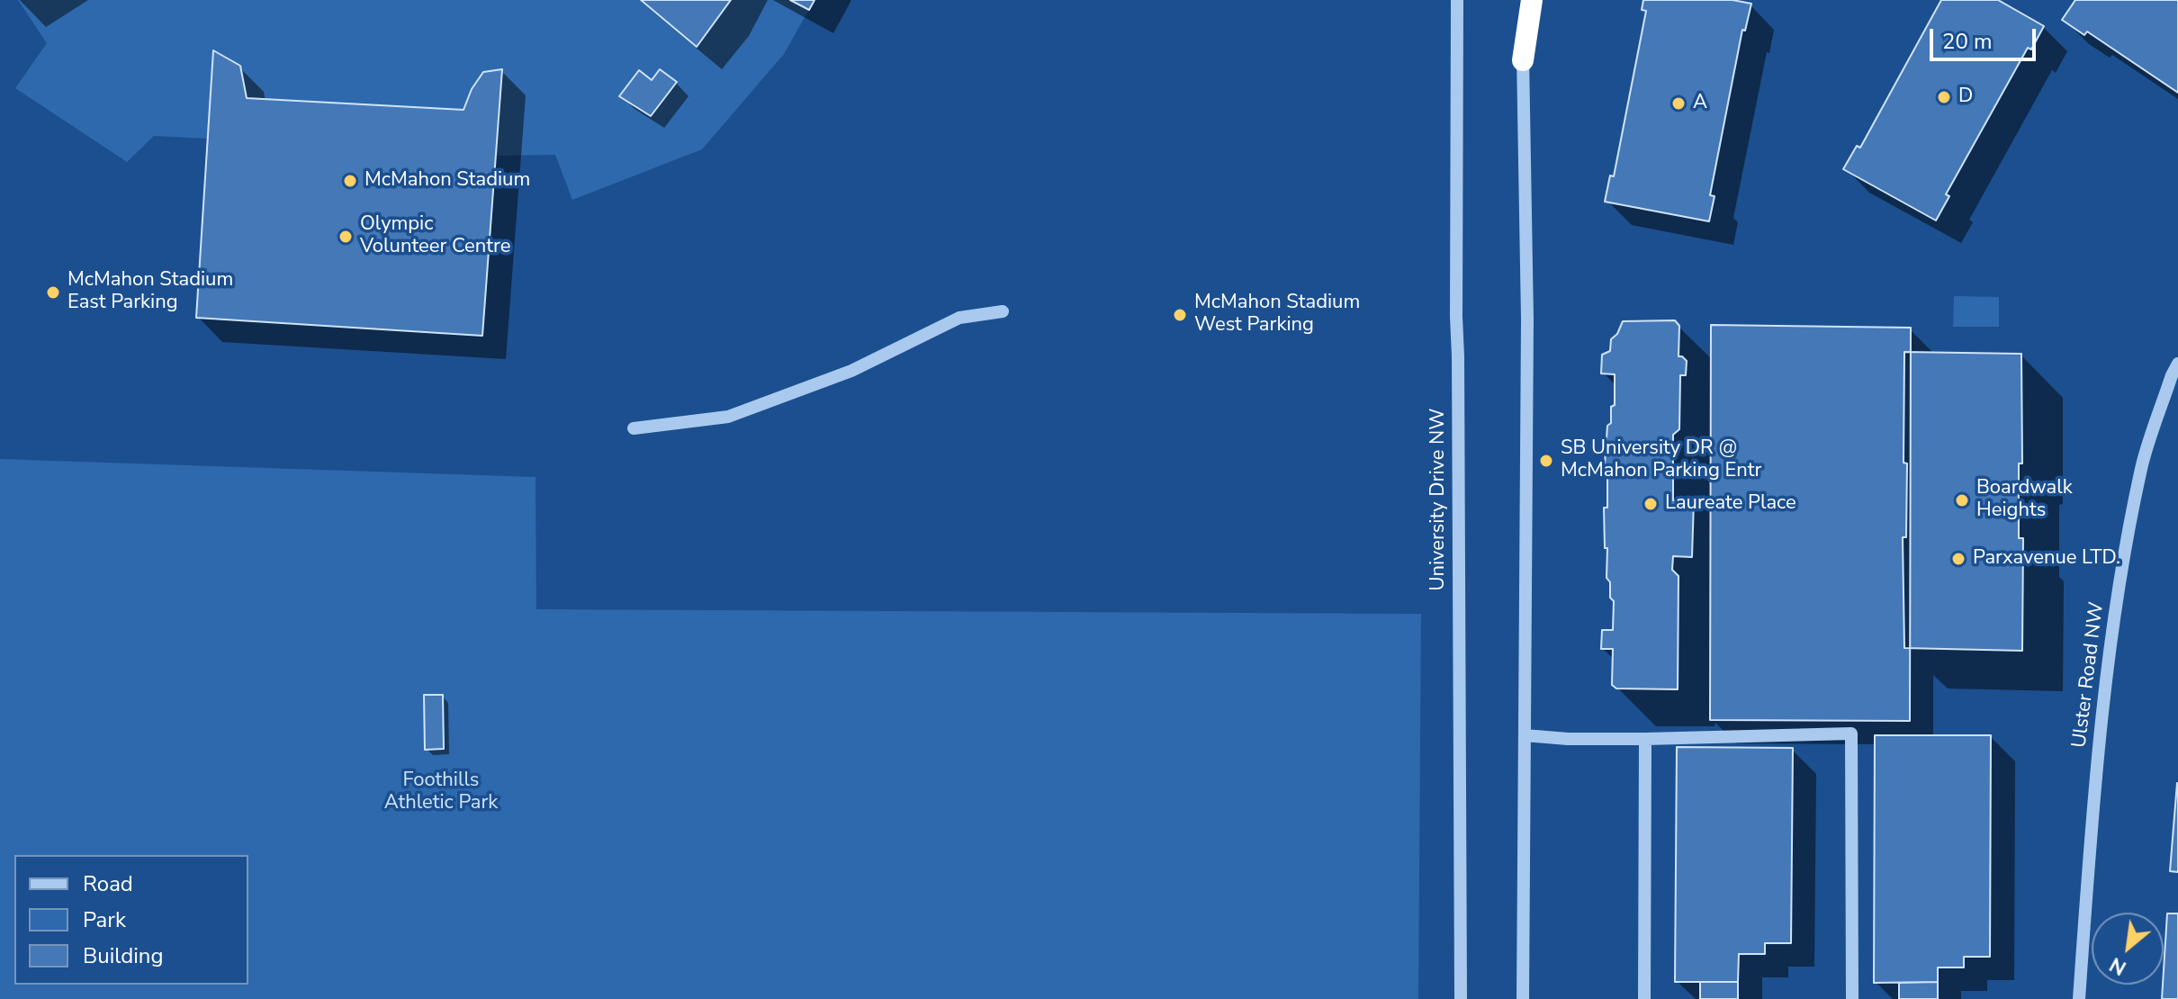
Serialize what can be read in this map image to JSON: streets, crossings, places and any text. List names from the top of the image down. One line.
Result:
{"streets":{"street":["University Drive NW","Ulster Road NW"]},"parks":["Foothills Athletic Park"],"places":["D","A","McMahon Stadium","Olympic Volunteer Centre","McMahon Stadium East Parking","McMahon Stadium West Parking","SB University DR @ McMahon Parking Entr","Boardwalk Heights","Laureate Place","Parxavenue LTD."],"legend":["Road","Park","Building"],"scale_bar":"20 m","north":"bottom left"}
